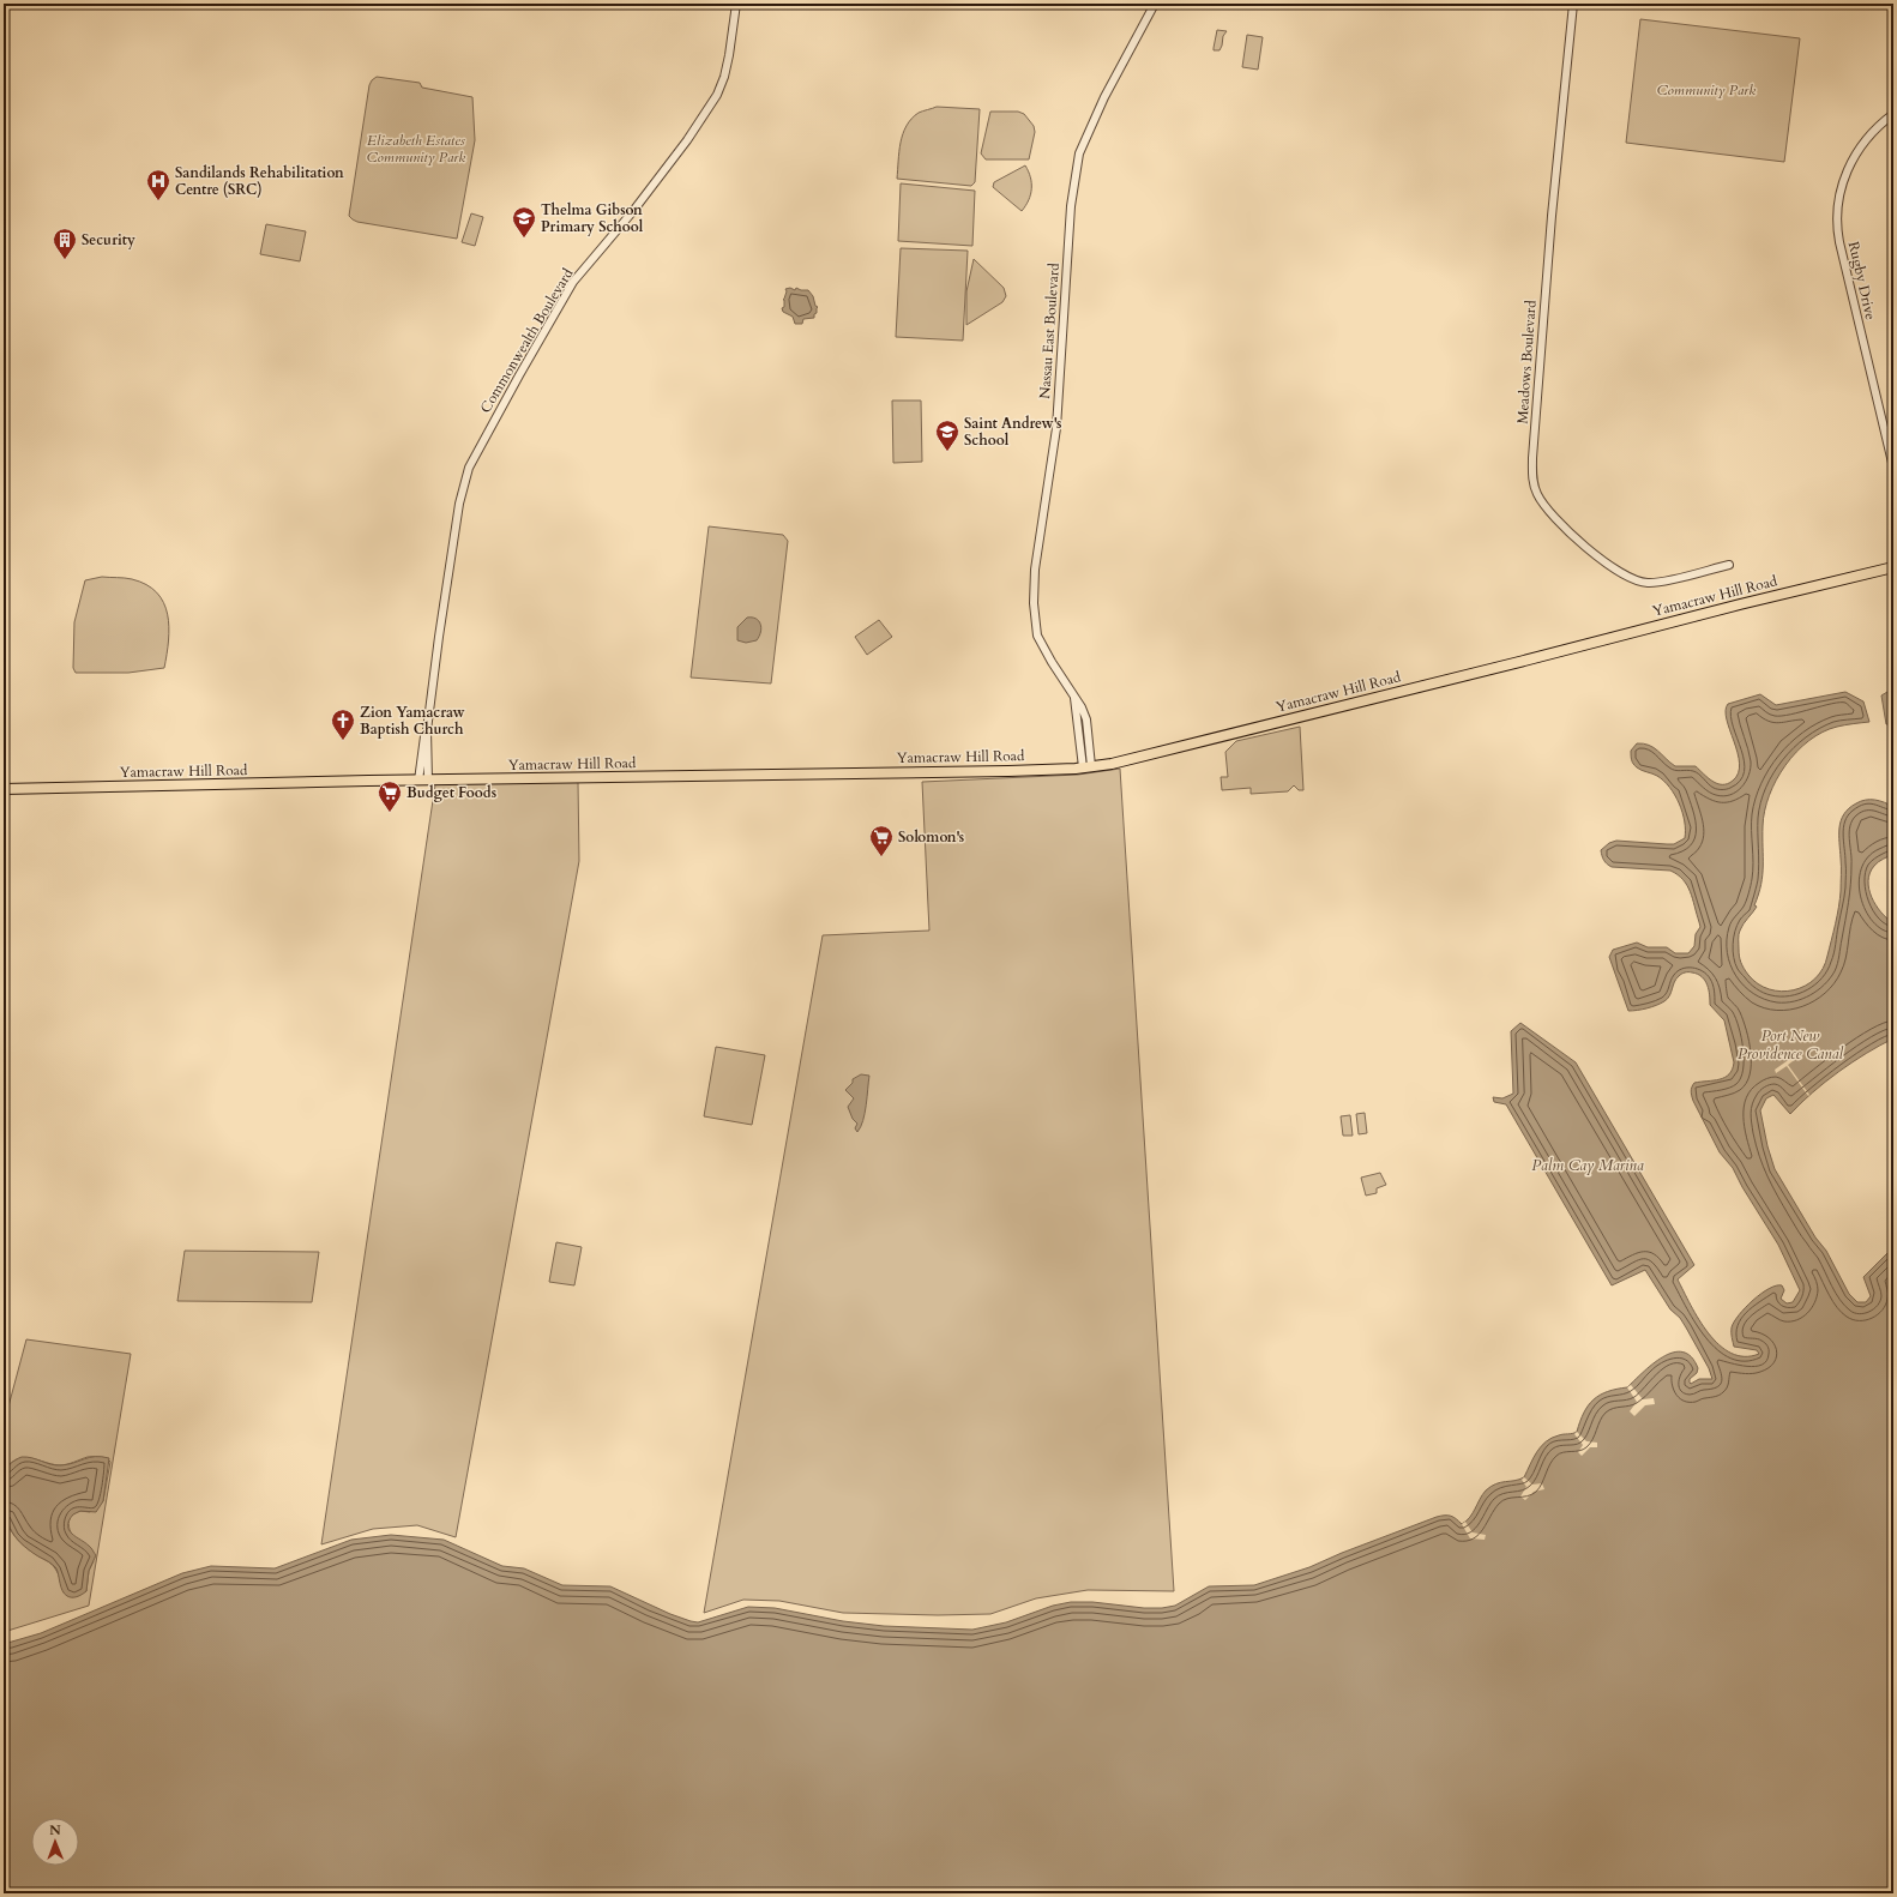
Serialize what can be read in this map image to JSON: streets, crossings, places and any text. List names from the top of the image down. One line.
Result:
{"streets":{"main road":["Yamacraw Hill Road"],"street":["Rugby Drive","Nassau East Boulevard","Commonwealth Boulevard","Meadows Boulevard"]},"crossings":[["Nassau East Boulevard","Yamacraw Hill Road"],["Commonwealth Boulevard","Yamacraw Hill Road"]],"water":["Port New Providence Canal","Palm Cay Marina"],"parks":["Community Park","Elizabeth Estates Community Park"],"places":{"hospital":["Sandilands Rehabilitation Centre (SRC)"],"school or university":["Thelma Gibson Primary School","Saint Andrew's School"],"building":["Security"],"church":["Zion Yamacraw Baptish Church"],"supermarket":["Budget Foods","Solomon's"]},"north":"top"}
